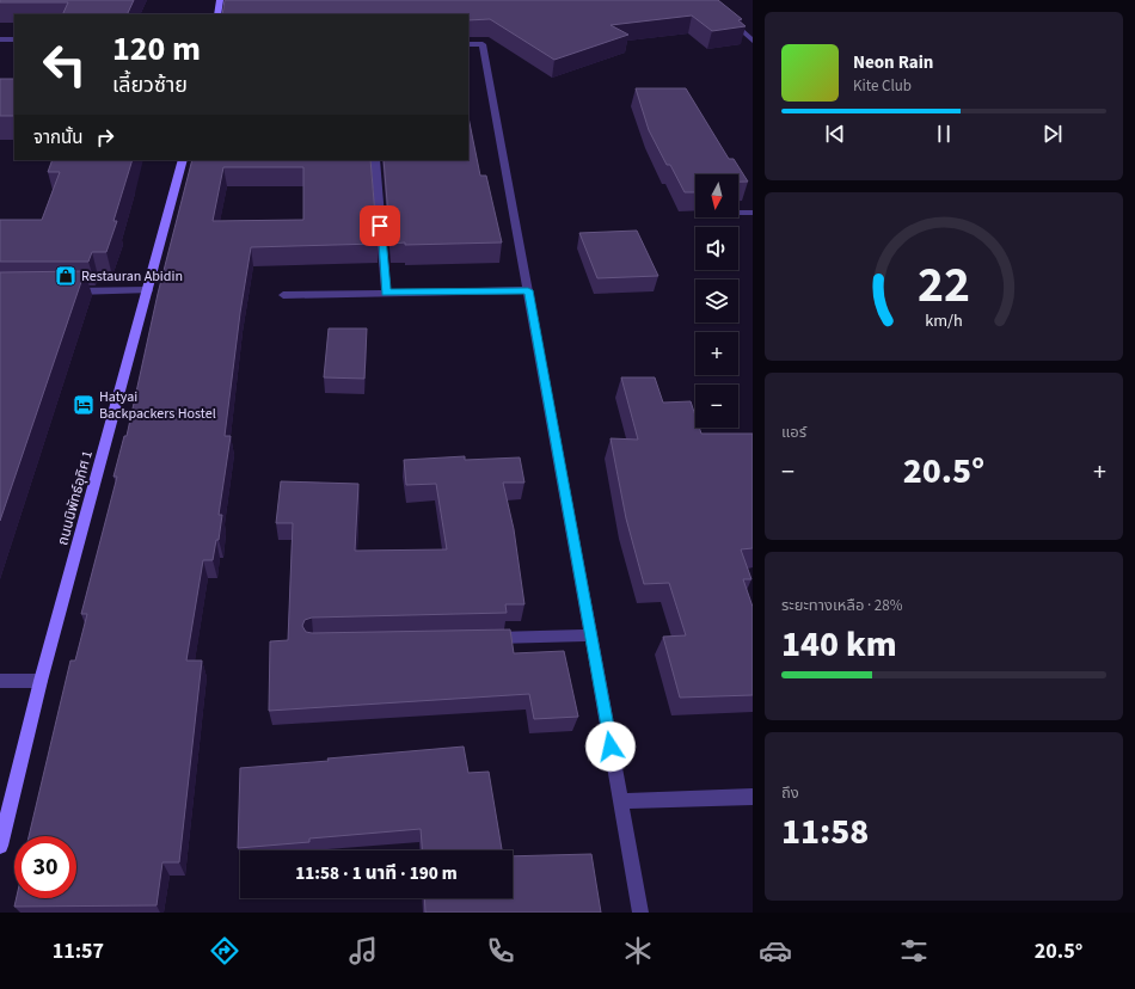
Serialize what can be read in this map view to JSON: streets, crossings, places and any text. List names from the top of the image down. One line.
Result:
{"streets":{"street":["ถนนนิพัทธ์อุทิศ 1"]},"places":{"shop":["Restauran Abidin"],"hotel":["Hatyai Backpackers Hostel"]},"north":"bottom","page":{"turn":["120 m","เลี้ยวซ้าย"],"song":["Neon Rain","Kite Club"],"then":"จากนั้น","map_buttons":["+","−"],"tile":["แอร์",["ระยะทางเหลือ · 28%","140 km"],["ถึง","11:58"]],"heat":["−","20.5°","+"],"limit":"30","trip":"11:58 · 1 นาที · 190 m","tabs":["11:57","20.5°"],"gauge":["22","km/h"]}}
